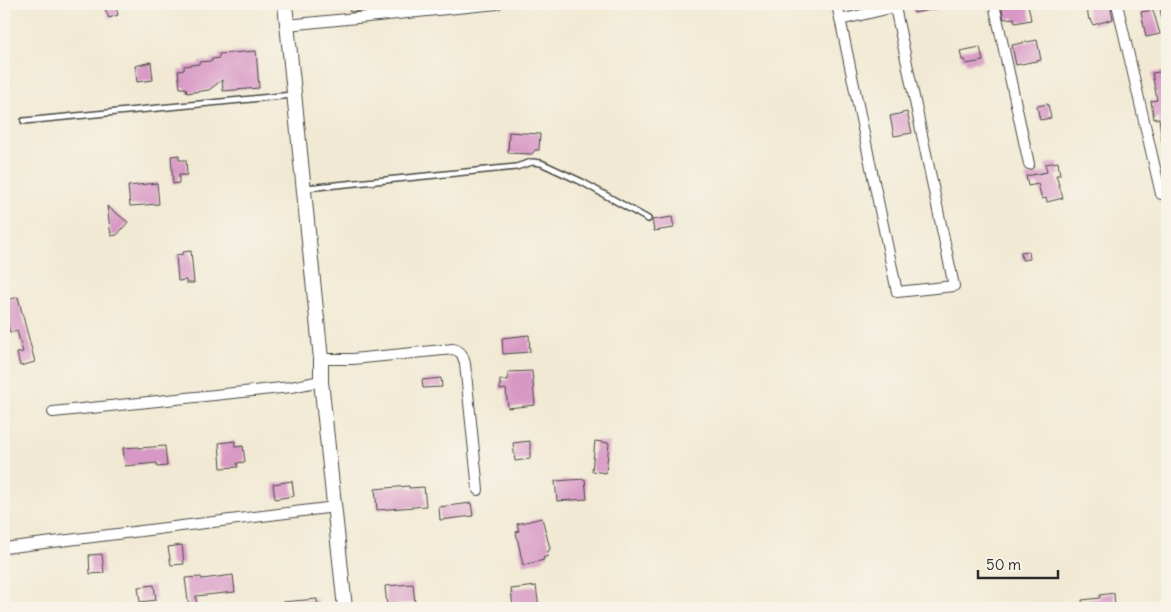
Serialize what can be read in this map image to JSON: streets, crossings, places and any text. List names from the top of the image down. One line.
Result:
{"scale_bar":"50 m"}
